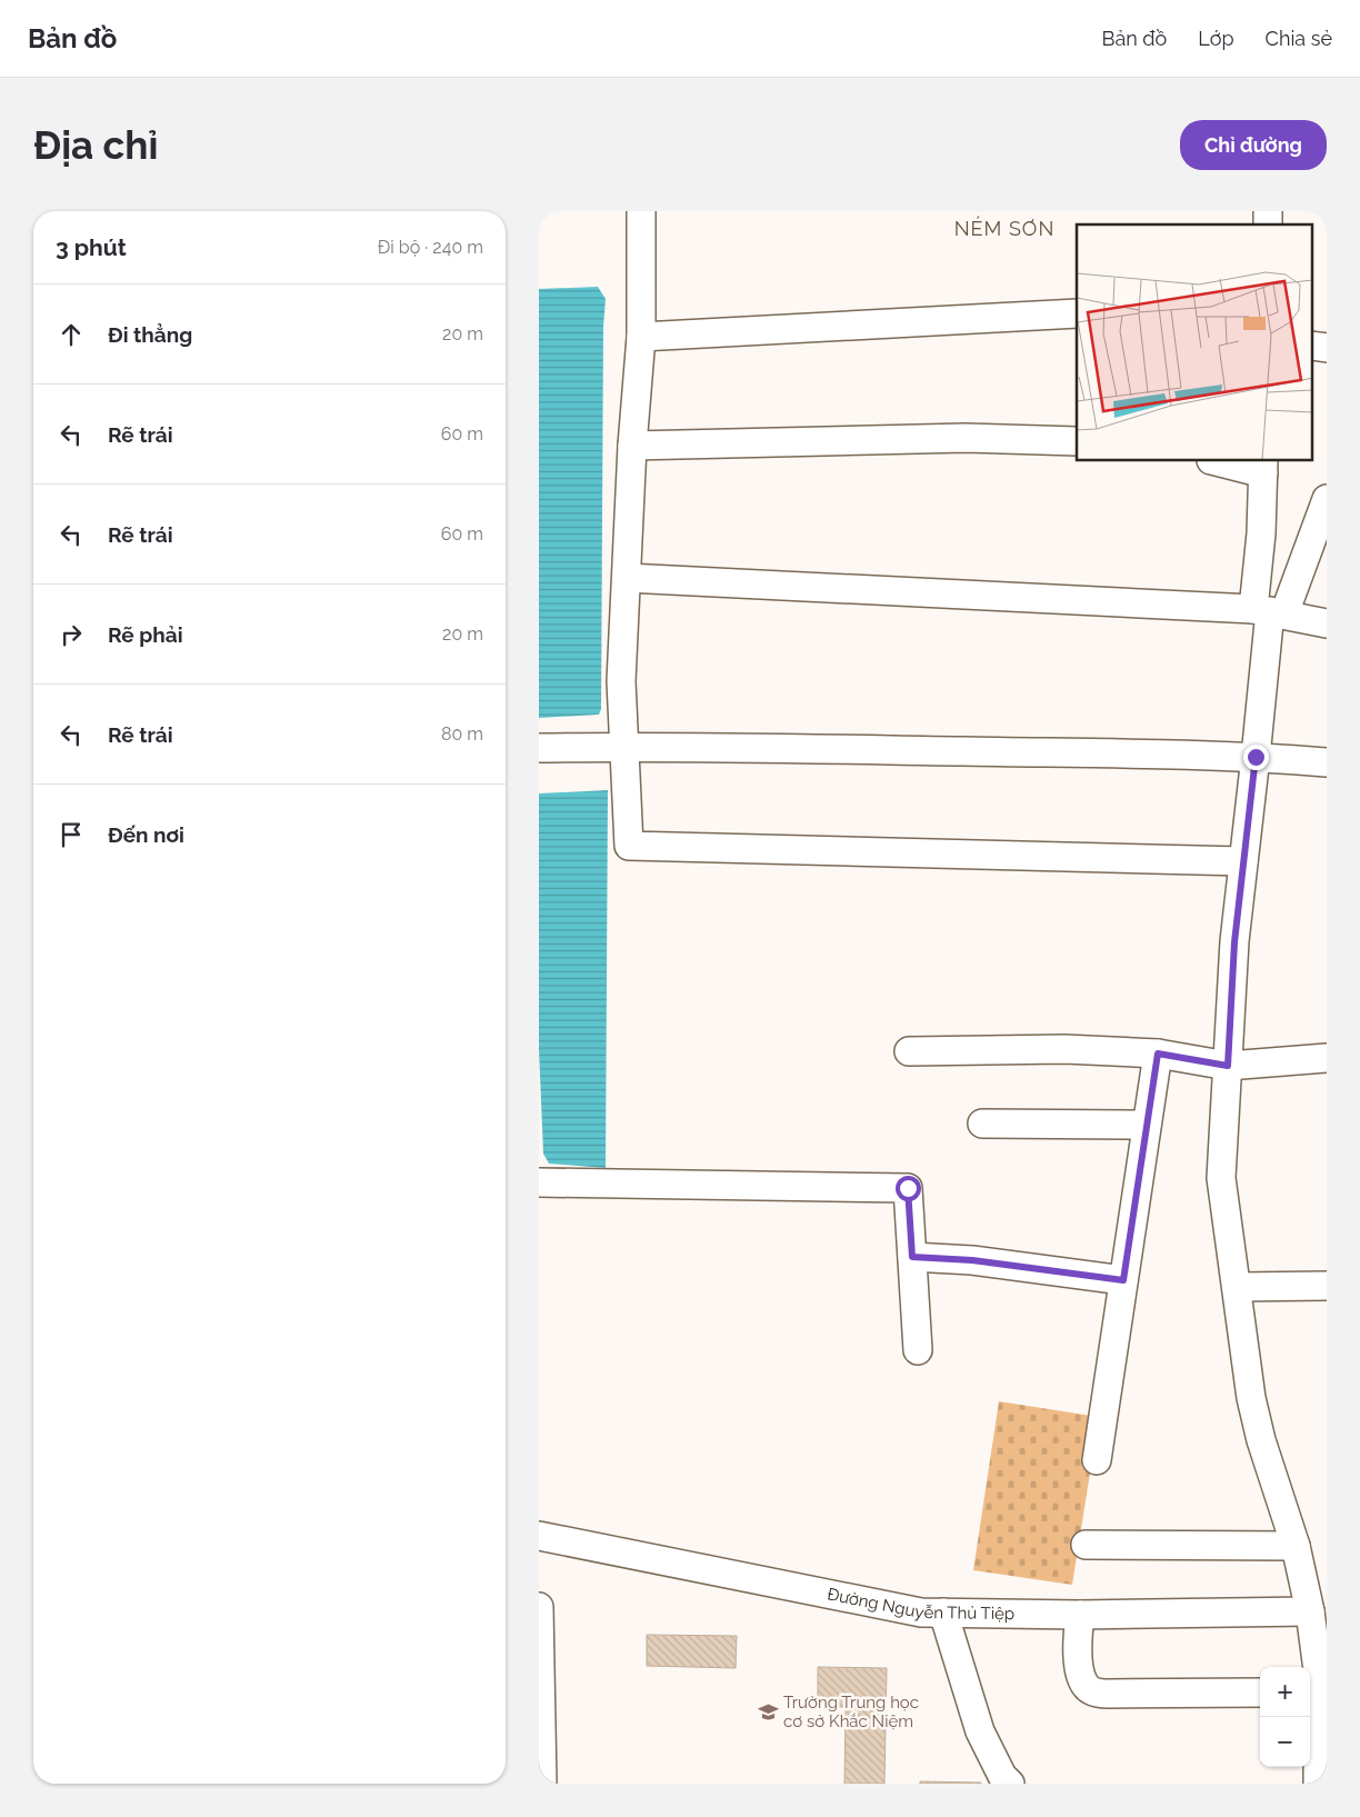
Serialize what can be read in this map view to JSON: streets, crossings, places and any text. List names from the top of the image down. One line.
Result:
{"streets":{"street":["Đường Nguyễn Thủ Tiệp"]},"districts":["NÉM SƠN"],"places":{"school or university":["Trường Trung học cơ sở Khắc Niệm"]},"page":{"header":"Bản đồ","nav":["Bản đồ","Lớp","Chia sẻ"],"buttons":"Chỉ đường","title":"Địa chỉ","heading":["3 phút","Đi bộ · 240 m"],"list":[["Đi thẳng","20 m"],["Rẽ trái","60 m"],["Rẽ trái","60 m"],["Rẽ phải","20 m"],["Rẽ trái","80 m"],"Đến nơi"],"map_buttons":["+","−"]}}
